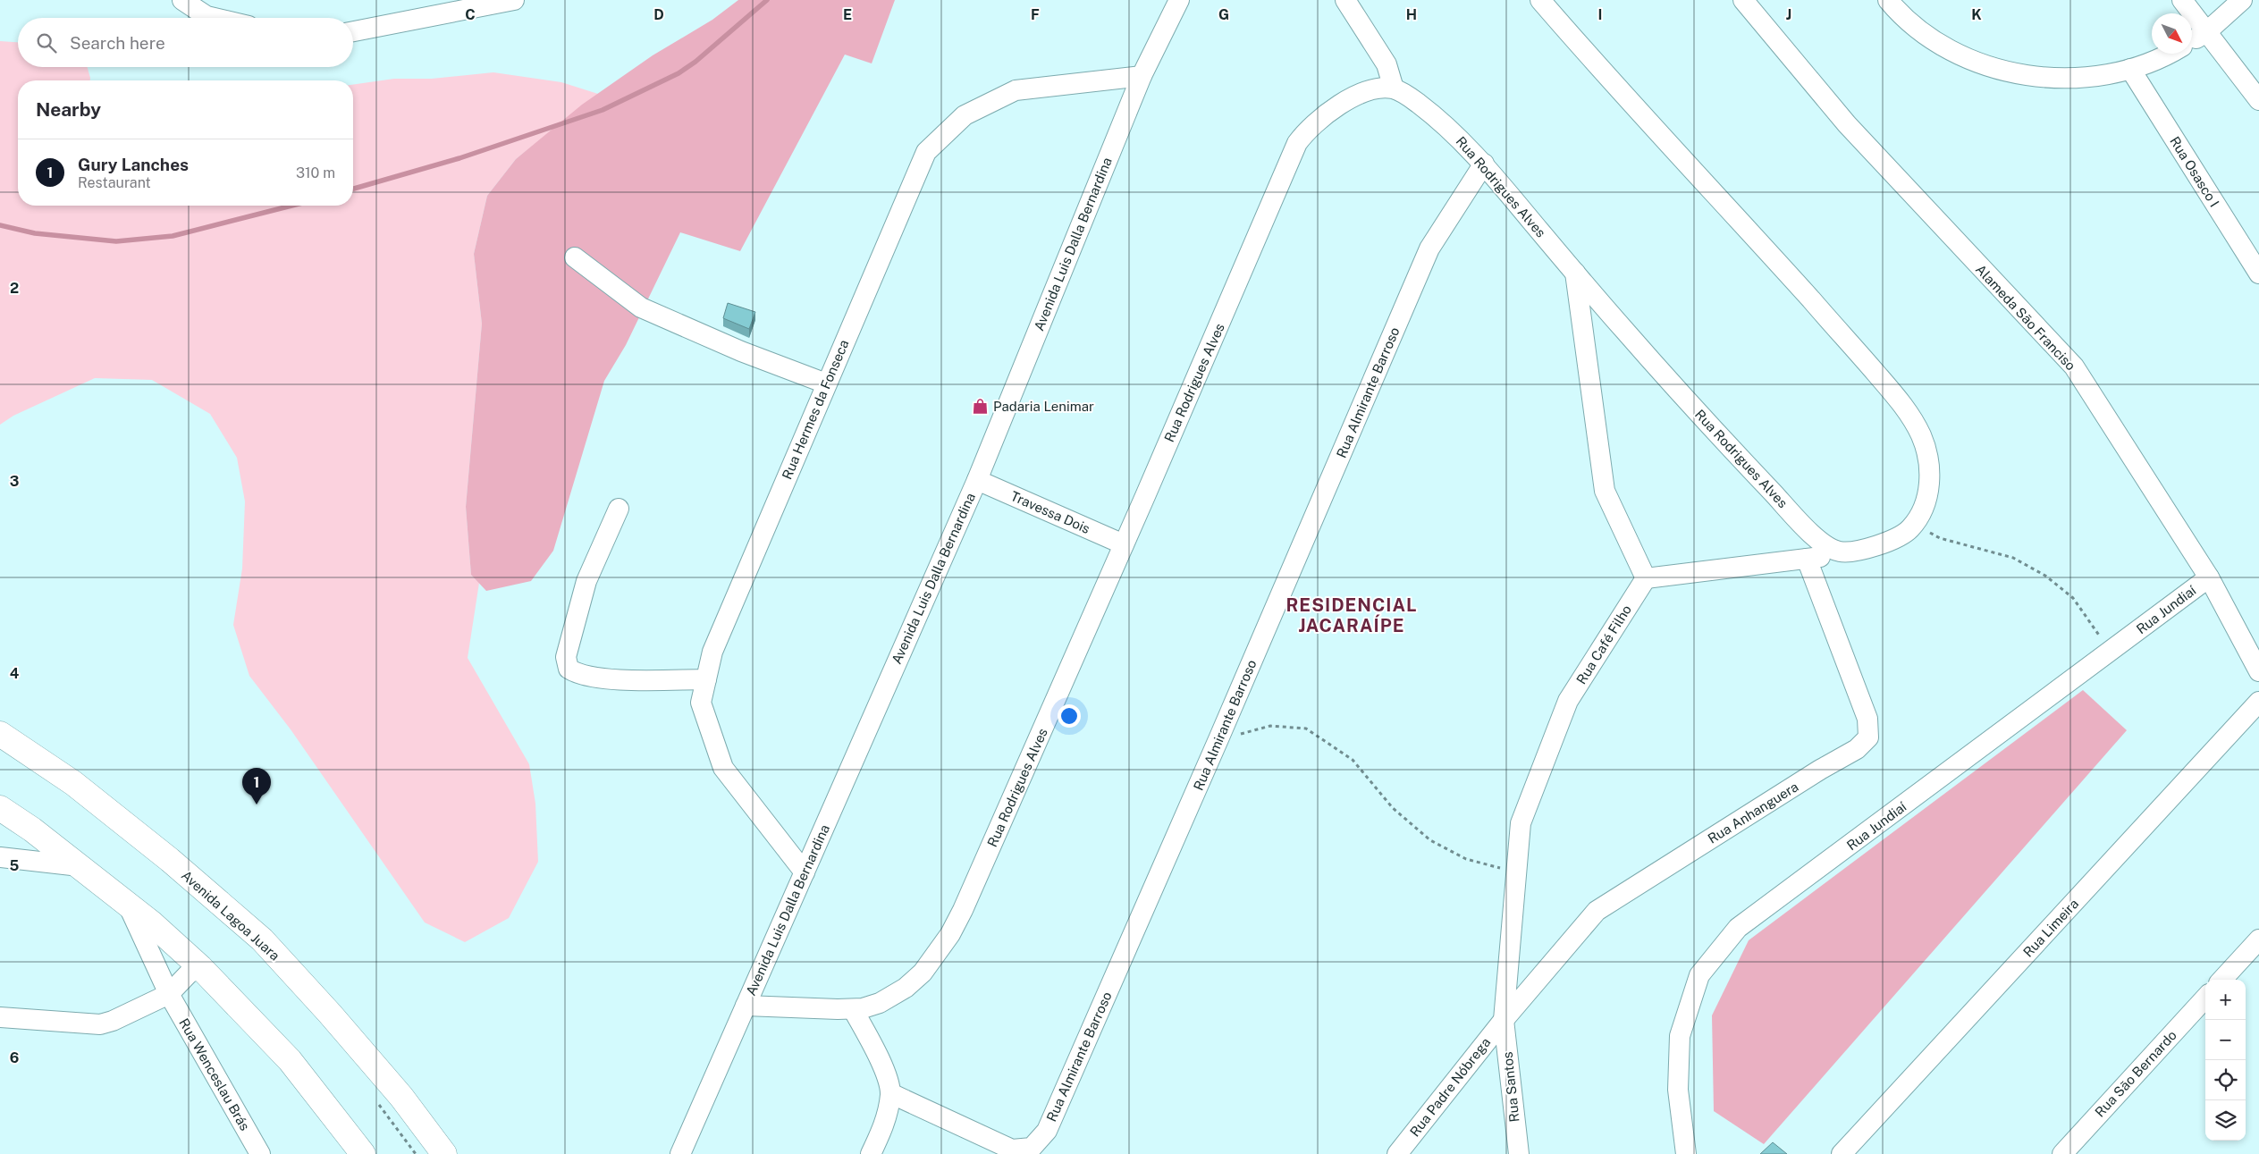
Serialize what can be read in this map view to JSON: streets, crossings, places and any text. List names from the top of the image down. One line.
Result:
{"streets":{"main road":["Avenida Lagoa Juara"],"street":["Rua Osasco I","Rua Rodrigues Alves","Avenida Luis Dalla Bernardina","Alameda São Franciso","Rua Almirante Barroso","Rua Hermes da Fonseca","Travessa Dois","Rua Jundiaí","Rua Café Filho","Rua Anhanguera","Rua Limeira","Rua São Bernardo","Rua Wenceslau Brás","Rua Padre Nóbrega","Rua Santos"]},"crossings":[["Rua Rodrigues Alves","Avenida Luis Dalla Bernardina"],["Rua Rodrigues Alves","Rua Almirante Barroso"],["Rua Rodrigues Alves","Travessa Dois"],["Avenida Luis Dalla Bernardina","Rua Hermes da Fonseca"],["Avenida Luis Dalla Bernardina","Travessa Dois"],["Alameda São Franciso","Rua Jundiaí"],["Rua Café Filho","Rua Anhanguera"],["Rua Café Filho","Rua Padre Nóbrega"],["Rua Café Filho","Rua Santos"],["Rua Anhanguera","Rua Padre Nóbrega"],["Rua Anhanguera","Rua Santos"],["Rua Padre Nóbrega","Rua Santos"]],"districts":["RESIDENCIAL JACARAÍPE"],"places":{"shop":["Padaria Lenimar"]},"north":"bottom right","page":{"search":"Search here","heading":"Nearby","list":[{"mark":"1","name":"Gury Lanches","note":"Restaurant","value":"310 m"}],"pins":"1","map_buttons":["+","−"]},"grid":{"columns":["C","D","E","F","G","H","I","J","K"],"rows":["2","3","4","5","6"]}}
